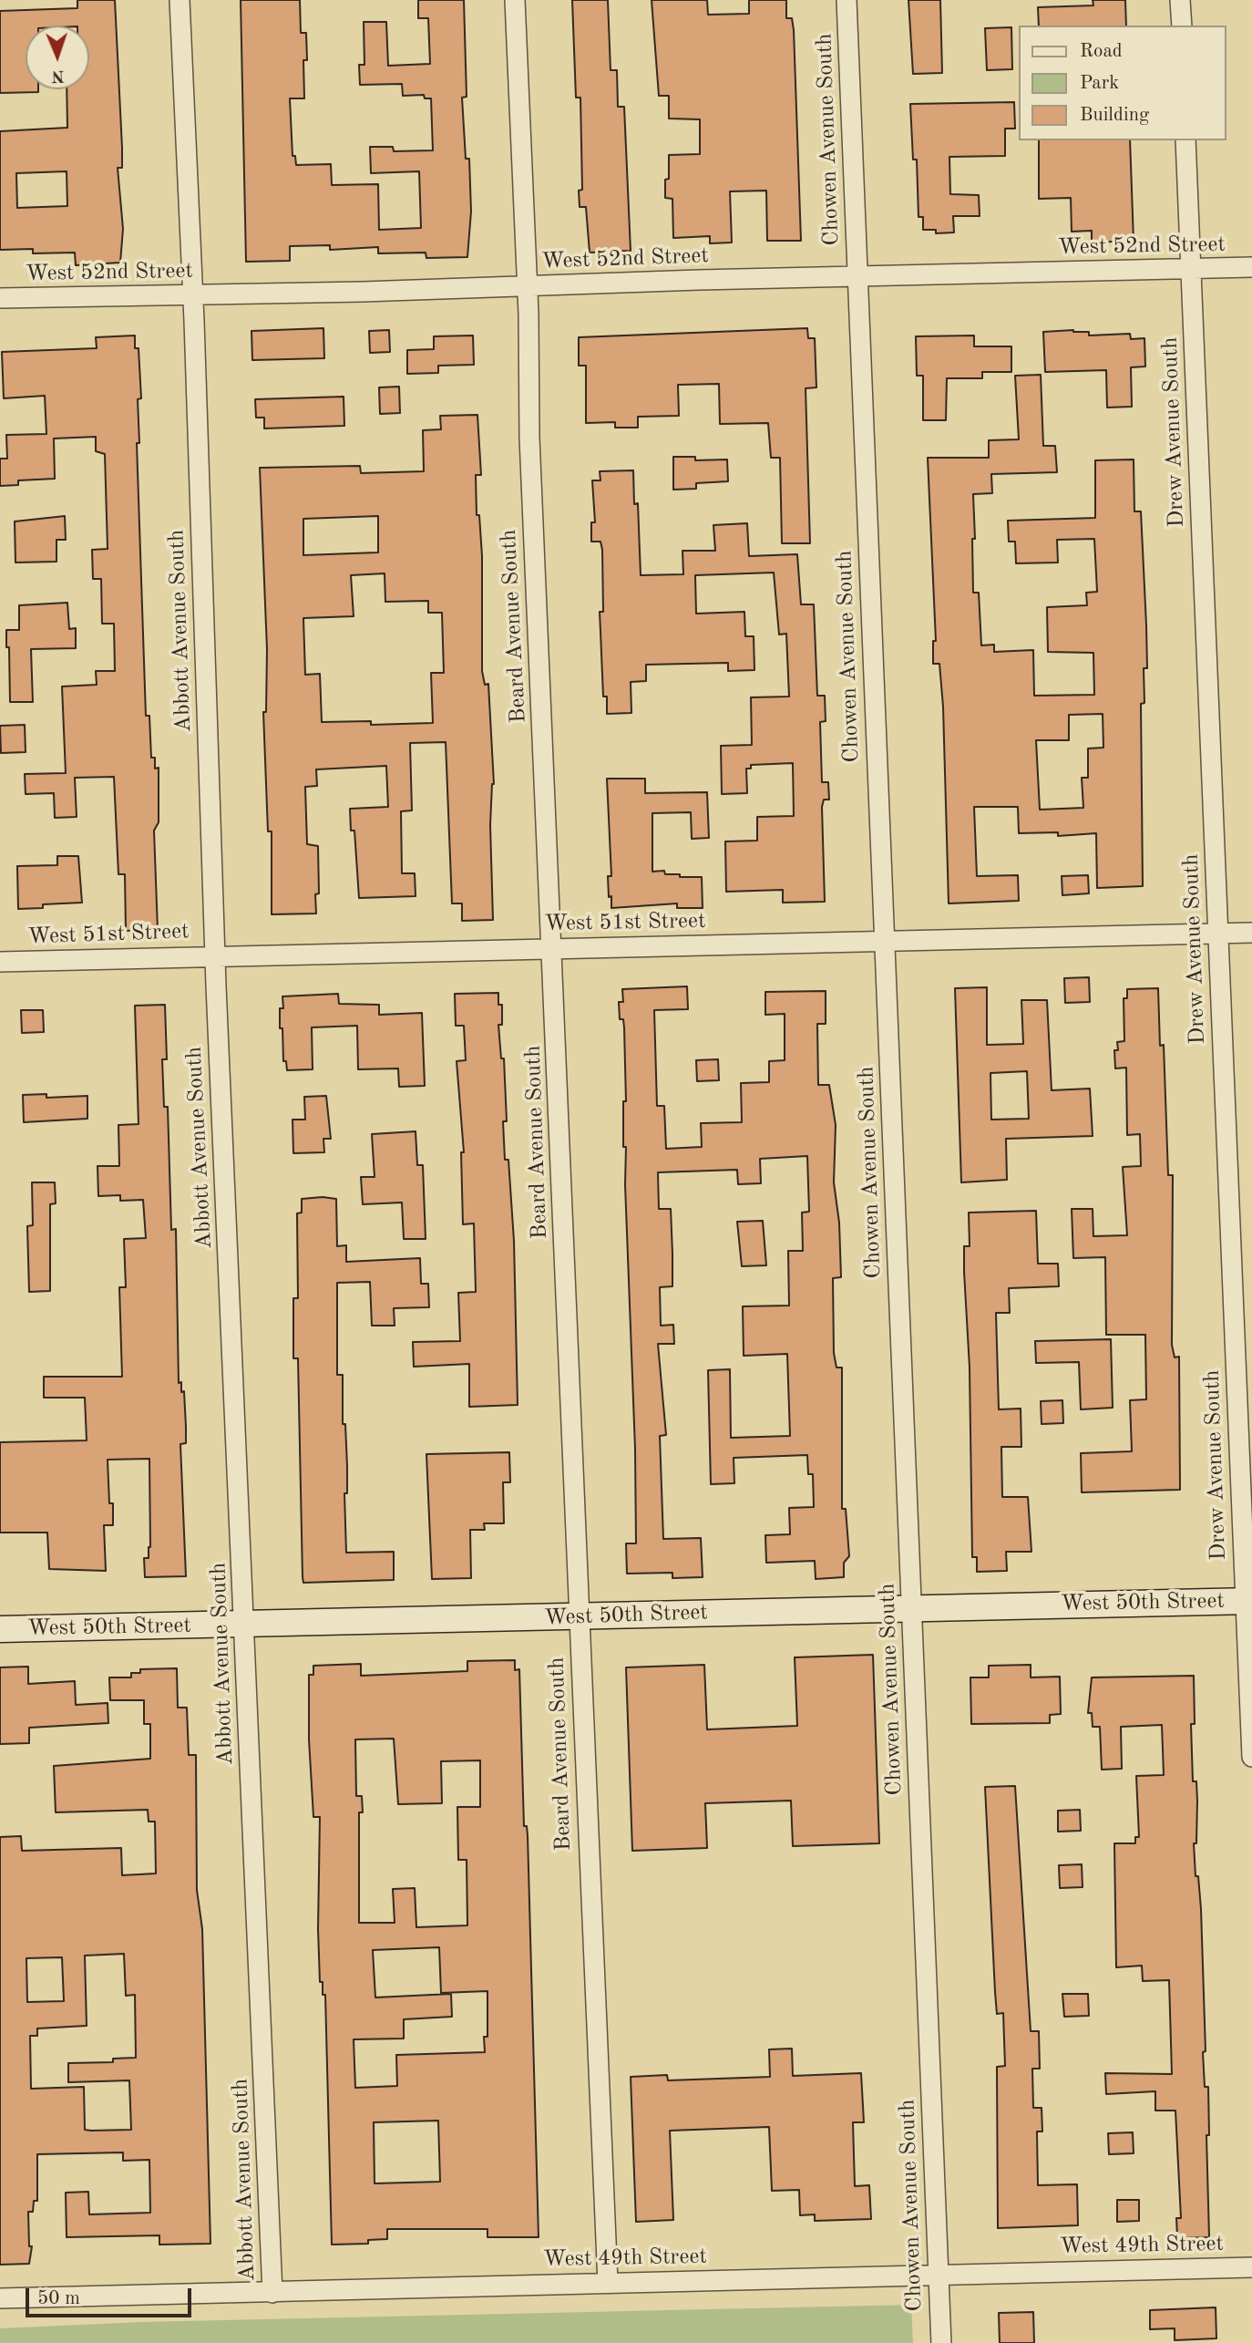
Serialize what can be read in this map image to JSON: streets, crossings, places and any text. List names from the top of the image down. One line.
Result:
{"streets":{"main road":["West 50th Street"],"street":["Chowen Avenue South","West 52nd Street","Drew Avenue South","Beard Avenue South","Abbott Avenue South","West 51st Street","West 49th Street"]},"crossings":[["Chowen Avenue South","West 52nd Street"],["Chowen Avenue South","West 51st Street"],["Chowen Avenue South","West 50th Street"],["Chowen Avenue South","West 49th Street"],["West 52nd Street","Drew Avenue South"],["West 52nd Street","Beard Avenue South"],["West 52nd Street","Abbott Avenue South"],["Drew Avenue South","West 51st Street"],["Drew Avenue South","West 50th Street"],["Beard Avenue South","West 51st Street"],["Beard Avenue South","West 50th Street"],["Beard Avenue South","West 49th Street"],["Abbott Avenue South","West 51st Street"],["Abbott Avenue South","West 50th Street"],["Abbott Avenue South","West 49th Street"]],"legend":["Road","Park","Building"],"scale_bar":"50 m","north":"bottom"}
